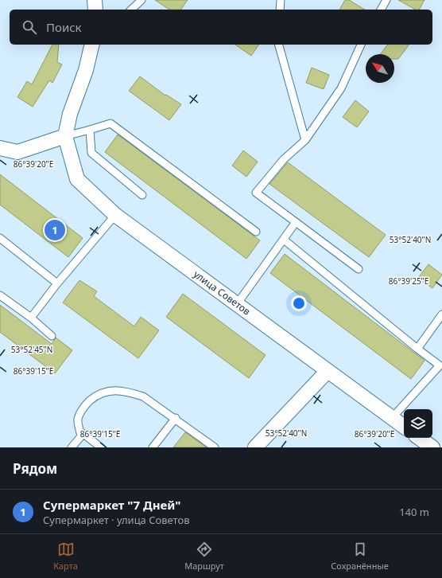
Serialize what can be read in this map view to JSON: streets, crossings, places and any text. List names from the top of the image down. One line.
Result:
{"streets":{"street":["улица Советов"]},"north":"top left","page":{"search":"Поиск","pins":"1","heading":"Рядом","list":[{"mark":"1","name":"Супермаркет \"7 Дней\"","note":"Супермаркет · улица Советов","value":"140 m"}],"nav":["Карта","Маршрут","Сохранённые"]},"coordinates":["86°39'20\"E","53°52'40\"N","86°39'25\"E","53°52'45\"N","86°39'15\"E"]}
